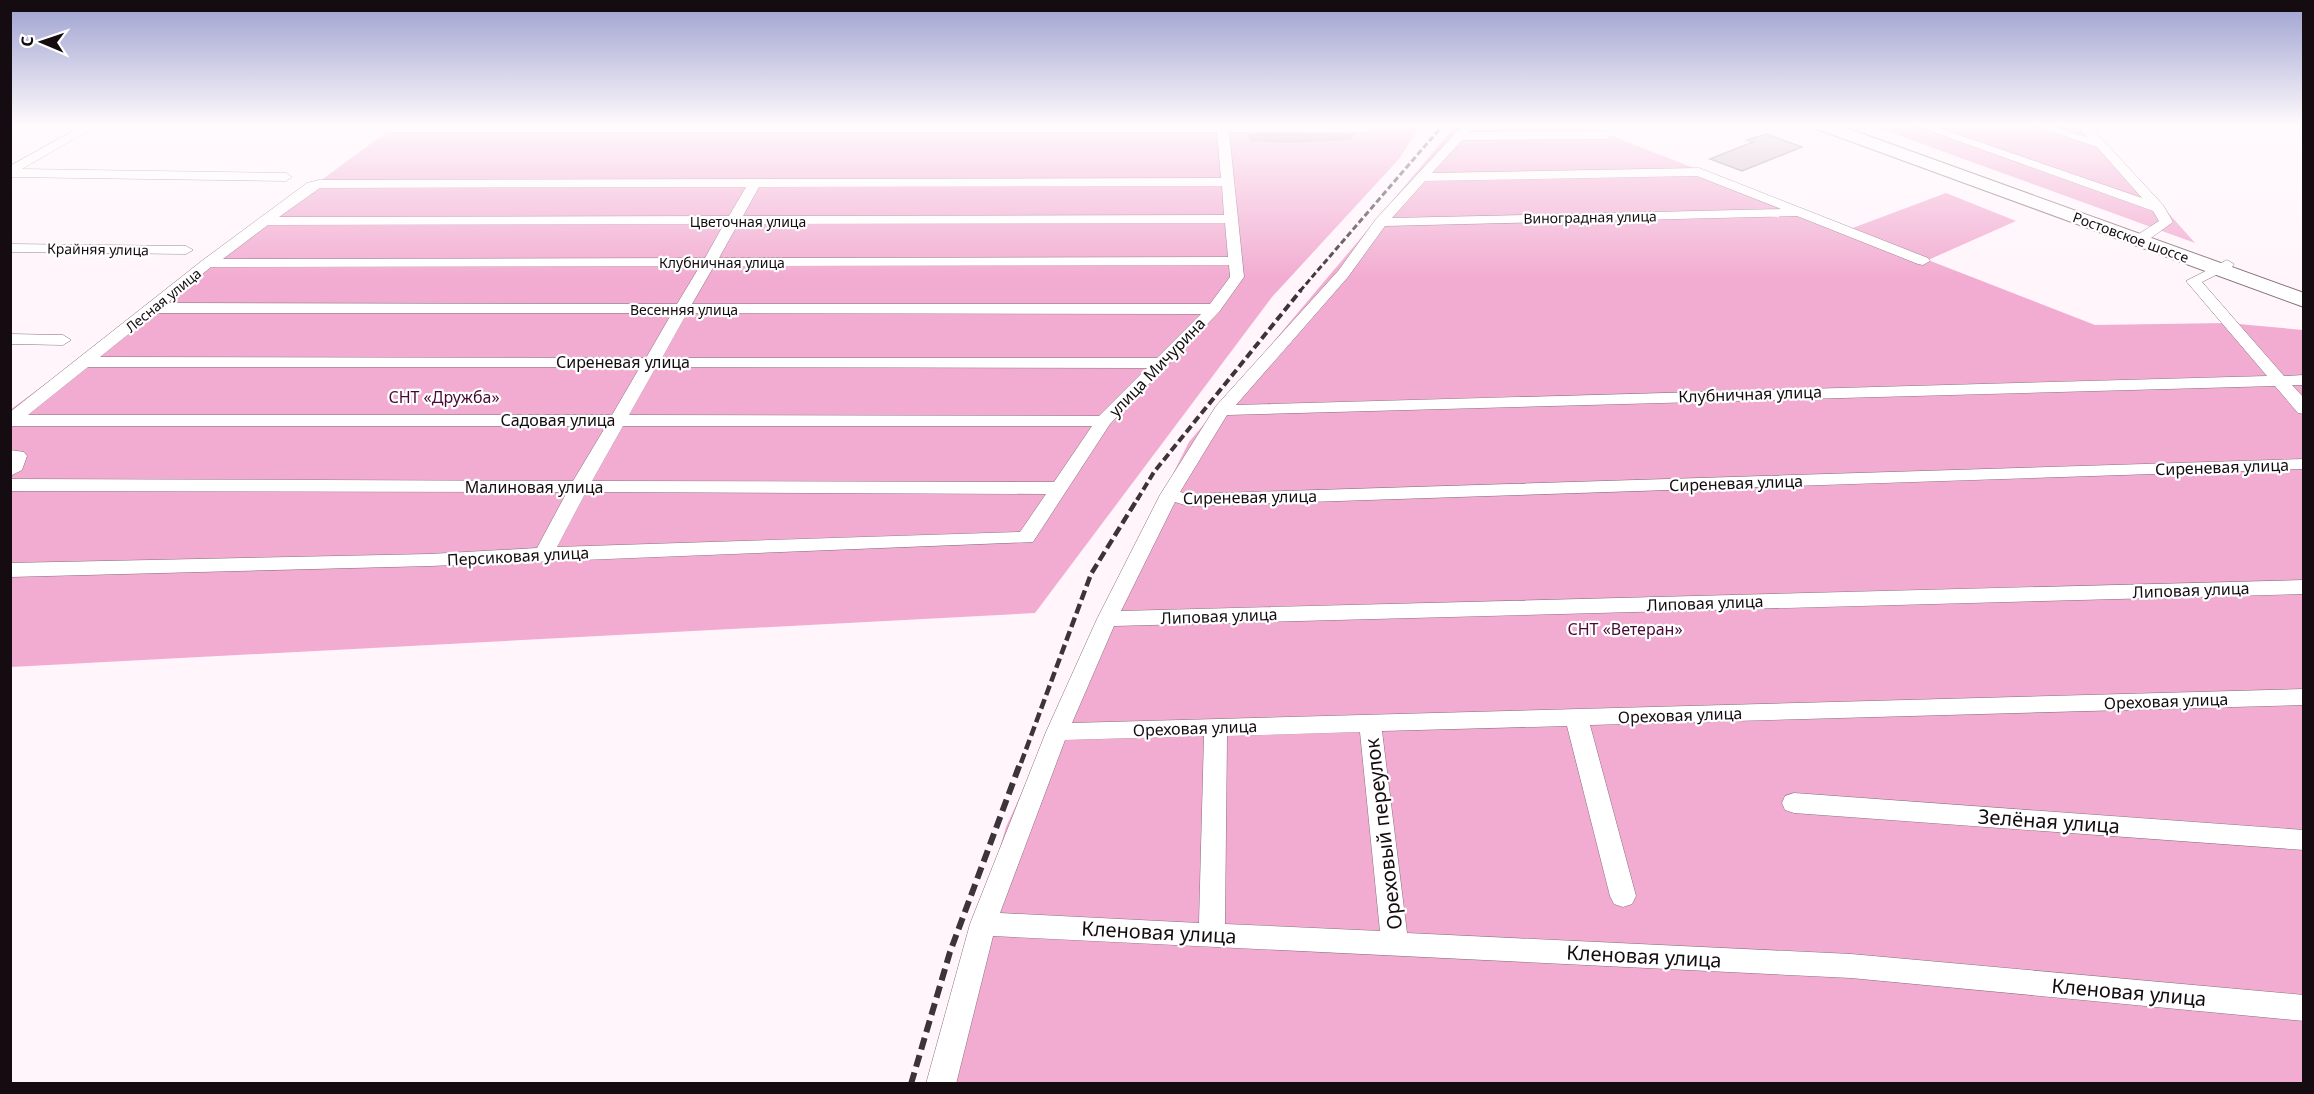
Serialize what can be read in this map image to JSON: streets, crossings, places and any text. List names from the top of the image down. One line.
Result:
{"streets":{"highway":["Ростовское шоссе"],"street":["Виноградная улица","Цветочная улица","Крайняя улица","Клубничная улица","Лесная улица","Весенняя улица","Сиреневая улица","улица Мичурина","Садовая улица","Малиновая улица","Персиковая улица","Липовая улица","Ореховая улица","Зелёная улица","Ореховый переулок","Кленовая улица"]},"crossings":[["Цветочная улица","Лесная улица"],["Цветочная улица","улица Мичурина"],["Клубничная улица","Лесная улица"],["Клубничная улица","улица Мичурина"],["Лесная улица","Весенняя улица"],["Лесная улица","Сиреневая улица"],["Лесная улица","Садовая улица"],["Весенняя улица","улица Мичурина"],["Сиреневая улица","улица Мичурина"],["улица Мичурина","Садовая улица"],["улица Мичурина","Малиновая улица"],["улица Мичурина","Персиковая улица"],["Ореховая улица","Ореховый переулок"],["Ореховый переулок","Кленовая улица"]],"parks":["СНТ «Дружба»","СНТ «Ветеран»"],"north":"left"}
